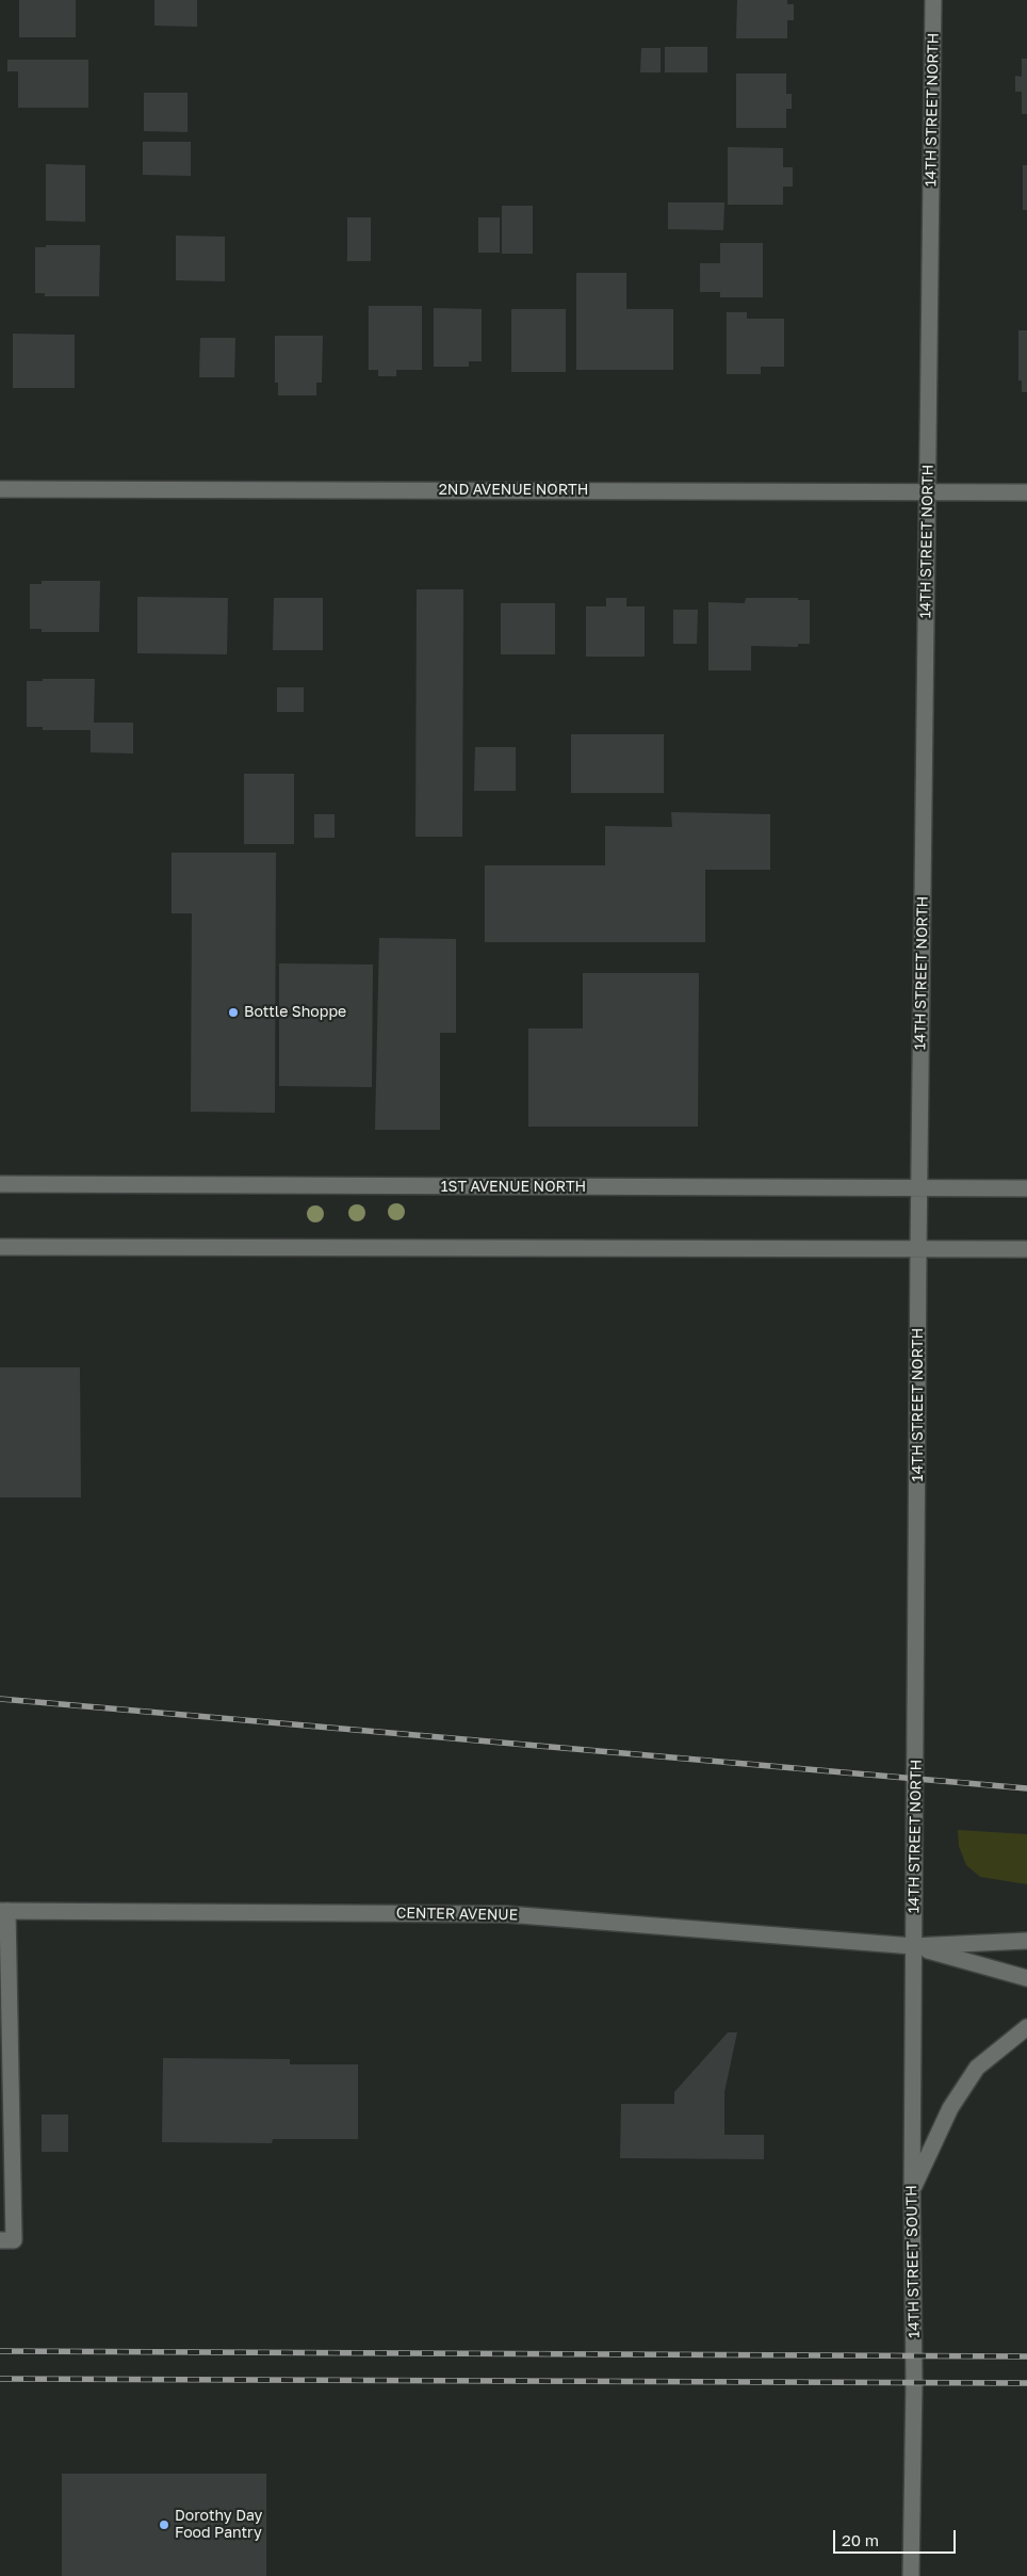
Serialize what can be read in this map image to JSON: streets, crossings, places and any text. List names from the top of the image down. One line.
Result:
{"streets":{"street":["14TH STREET NORTH","2ND AVENUE NORTH","1ST AVENUE NORTH","CENTER AVENUE","14TH STREET SOUTH"]},"crossings":[["14TH STREET NORTH","2ND AVENUE NORTH"],["14TH STREET NORTH","1ST AVENUE NORTH"],["14TH STREET NORTH","CENTER AVENUE"],["14TH STREET NORTH","14TH STREET SOUTH"],["CENTER AVENUE","14TH STREET SOUTH"]],"places":["Bottle Shoppe","Dorothy Day Food Pantry"],"scale_bar":"20 m"}
